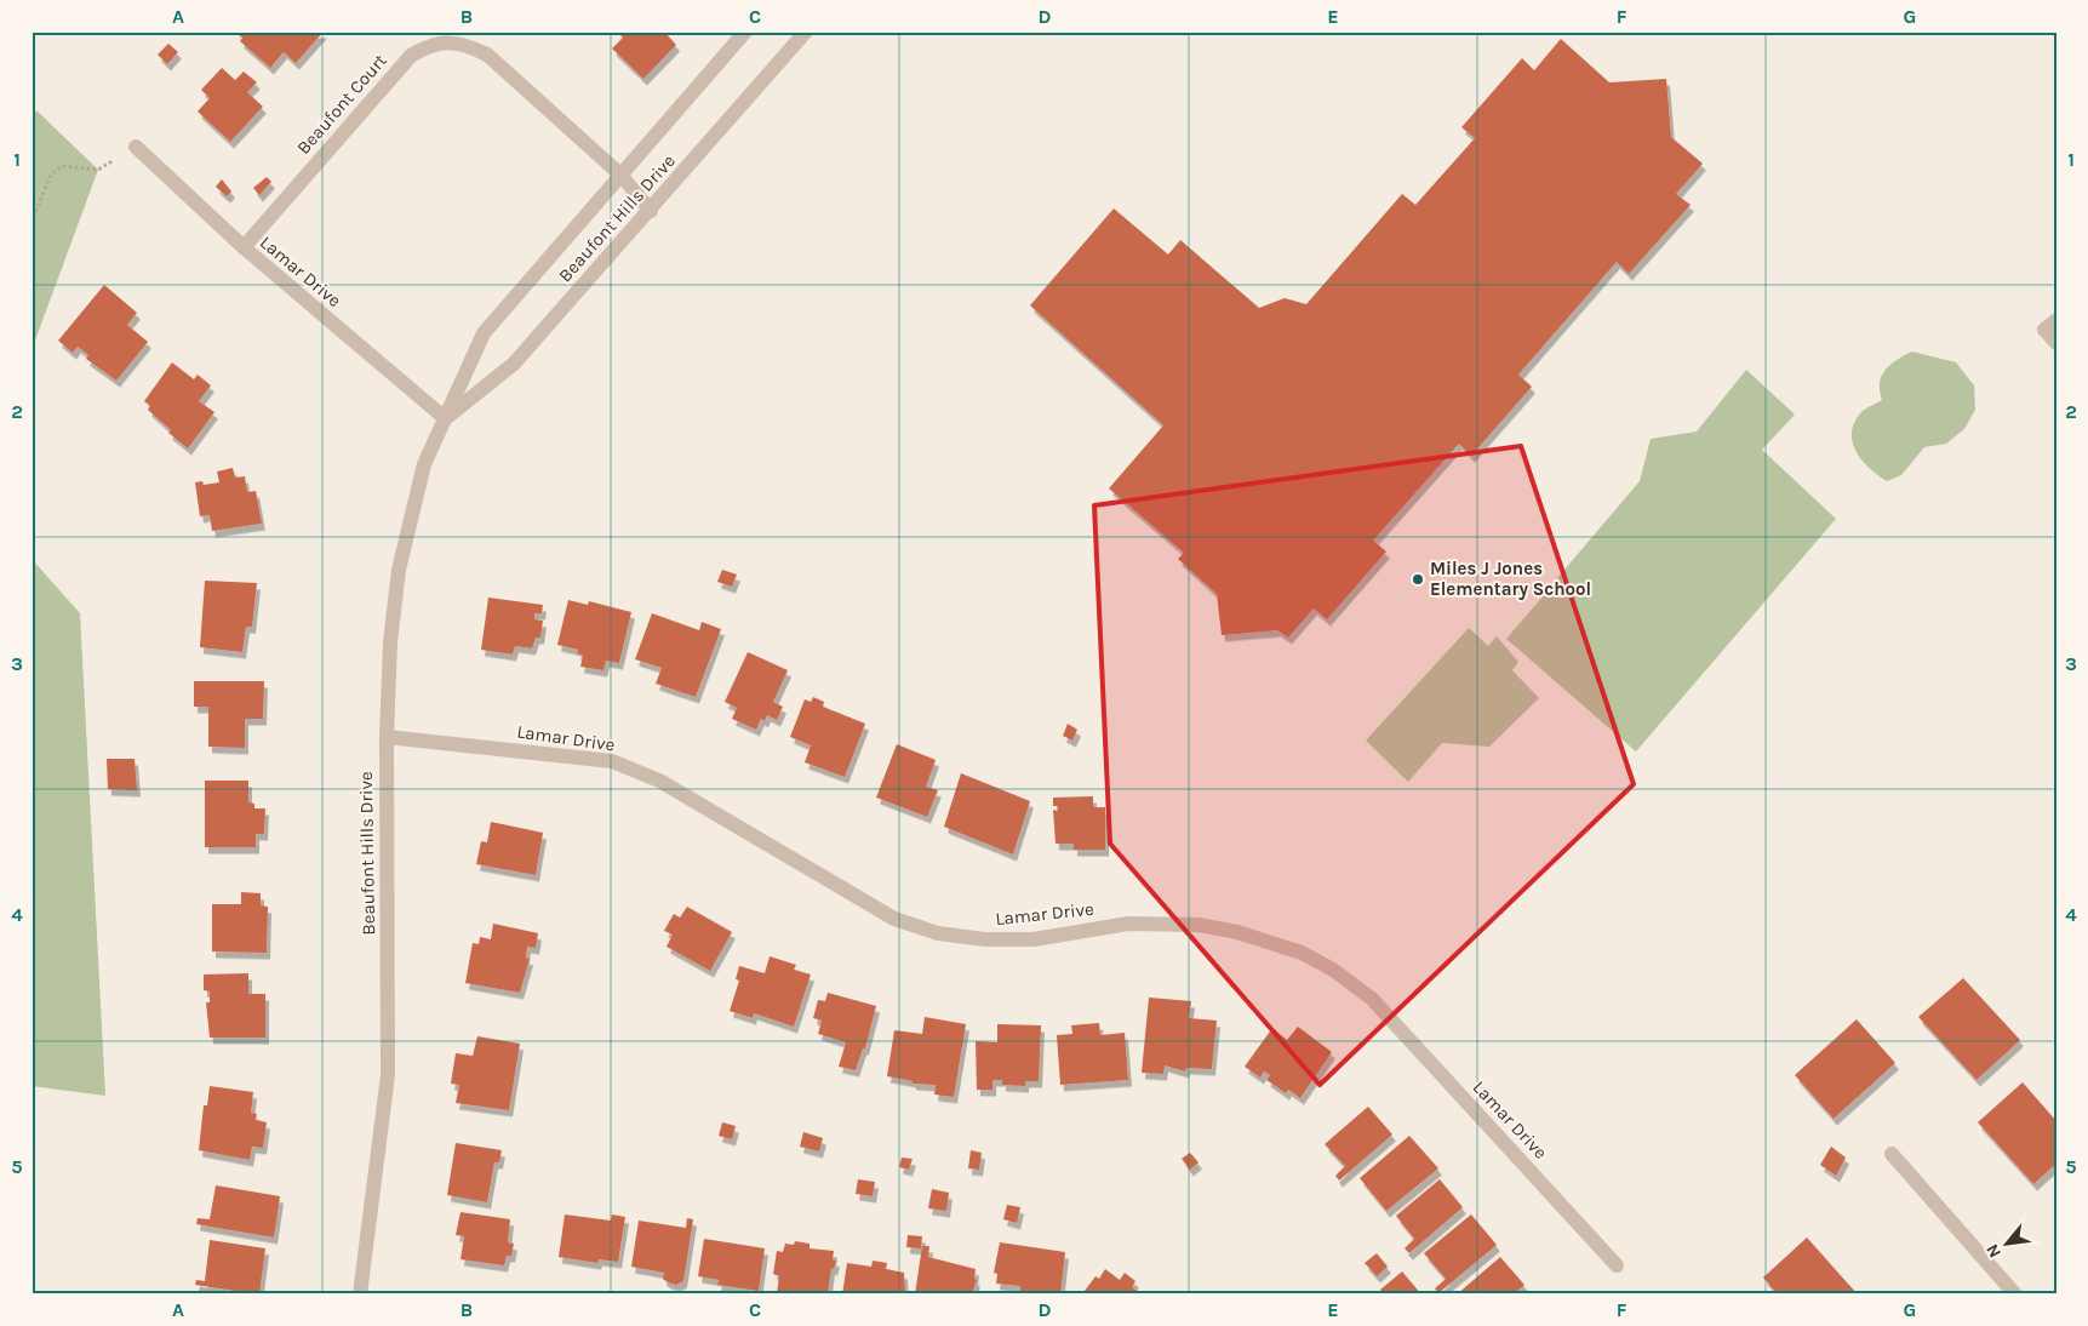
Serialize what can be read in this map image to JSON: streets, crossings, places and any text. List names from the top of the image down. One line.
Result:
{"streets":{"street":["Beaufont Court","Beaufont Hills Drive","Lamar Drive"]},"crossings":[["Beaufont Court","Beaufont Hills Drive"],["Beaufont Court","Lamar Drive"],["Beaufont Hills Drive","Lamar Drive"]],"places":["Miles J Jones Elementary School"],"north":"bottom left","grid":{"columns":["A","B","C","D","E","F","G"],"rows":["1","2","3","4","5"]}}
